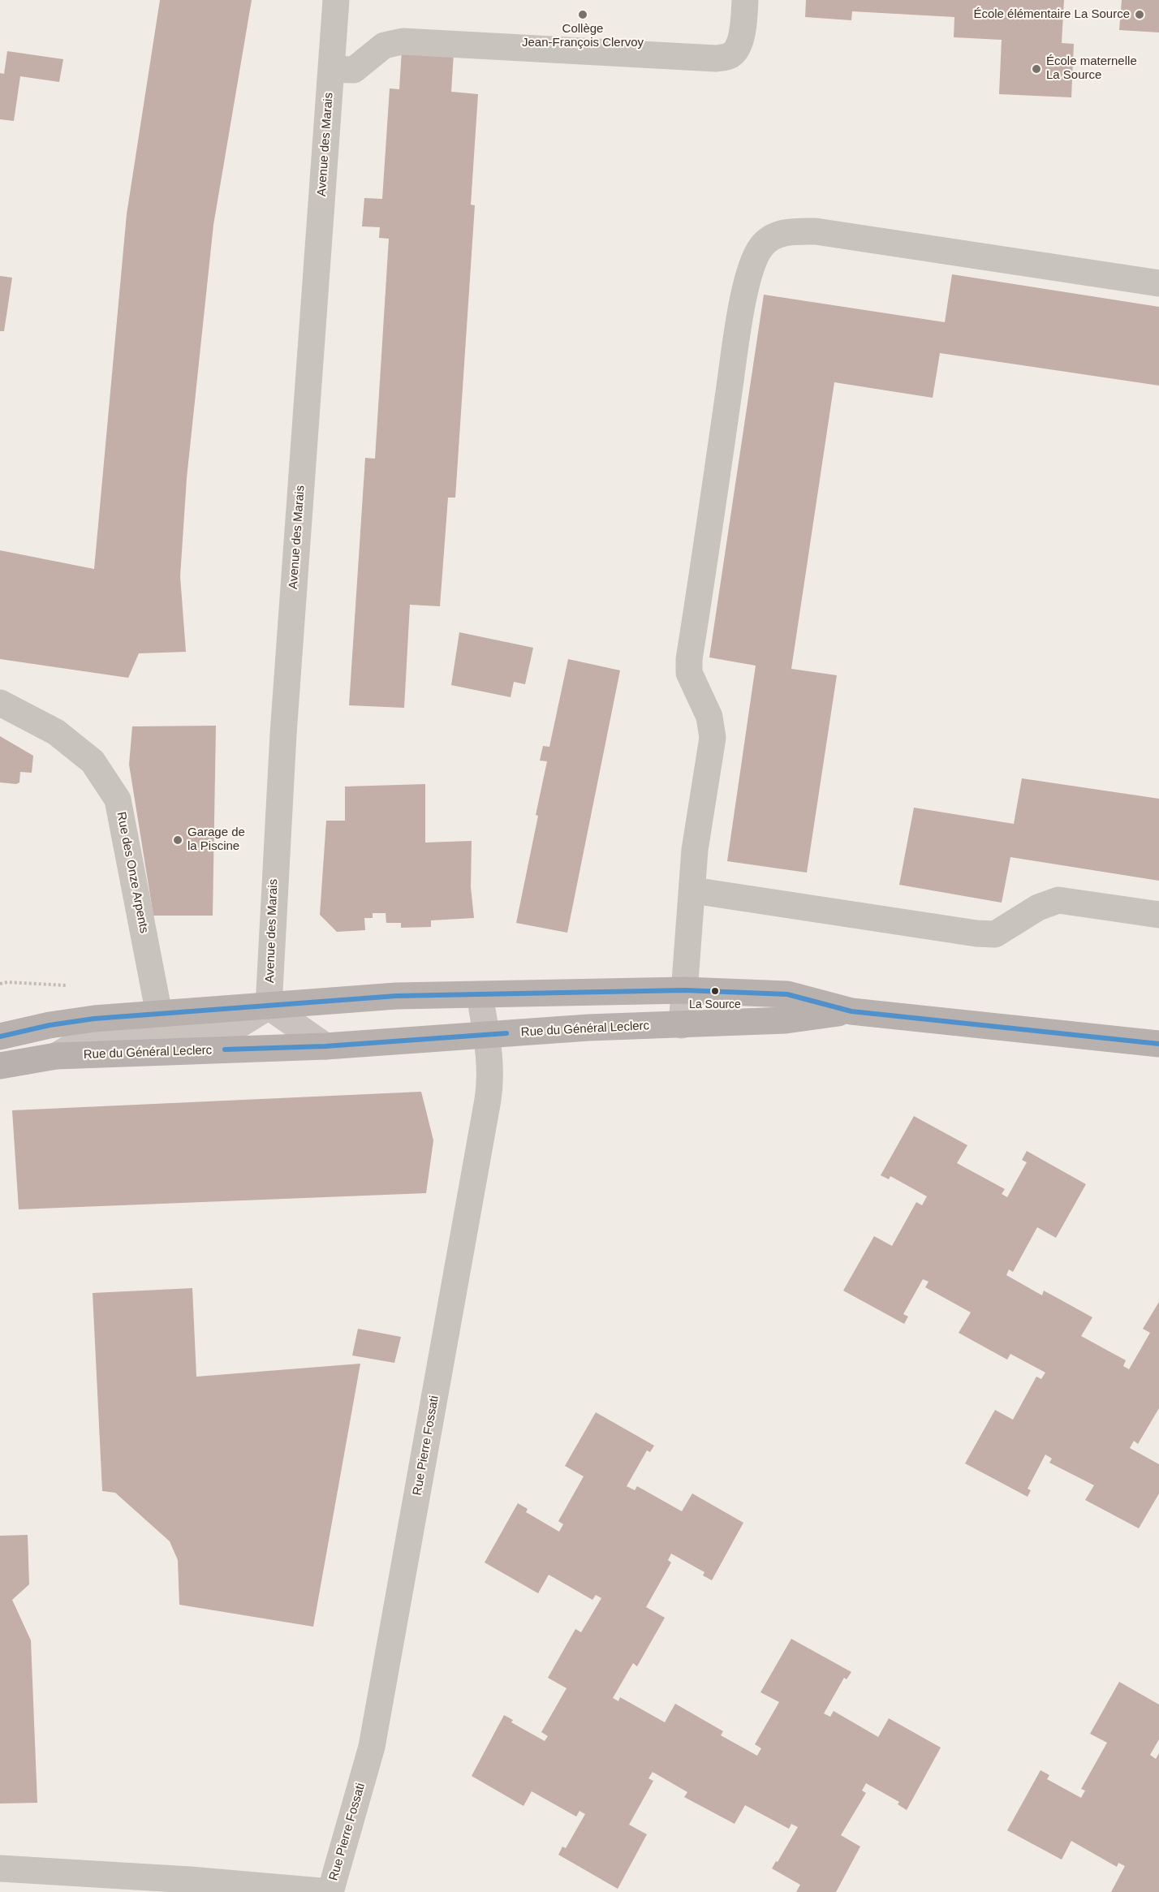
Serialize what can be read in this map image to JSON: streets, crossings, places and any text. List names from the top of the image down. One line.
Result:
{"streets":{"main road":["Rue du Général Leclerc"],"street":["Avenue des Marais","Rue des Onze Arpents","Rue Pierre Fossati"]},"crossings":[["Avenue des Marais","Rue du Général Leclerc"],["Rue des Onze Arpents","Rue du Général Leclerc"],["Rue du Général Leclerc","Rue Pierre Fossati"]],"places":["Collège Jean-François Clervoy","École élémentaire La Source","École maternelle La Source","Garage de la Piscine","La Source"]}
